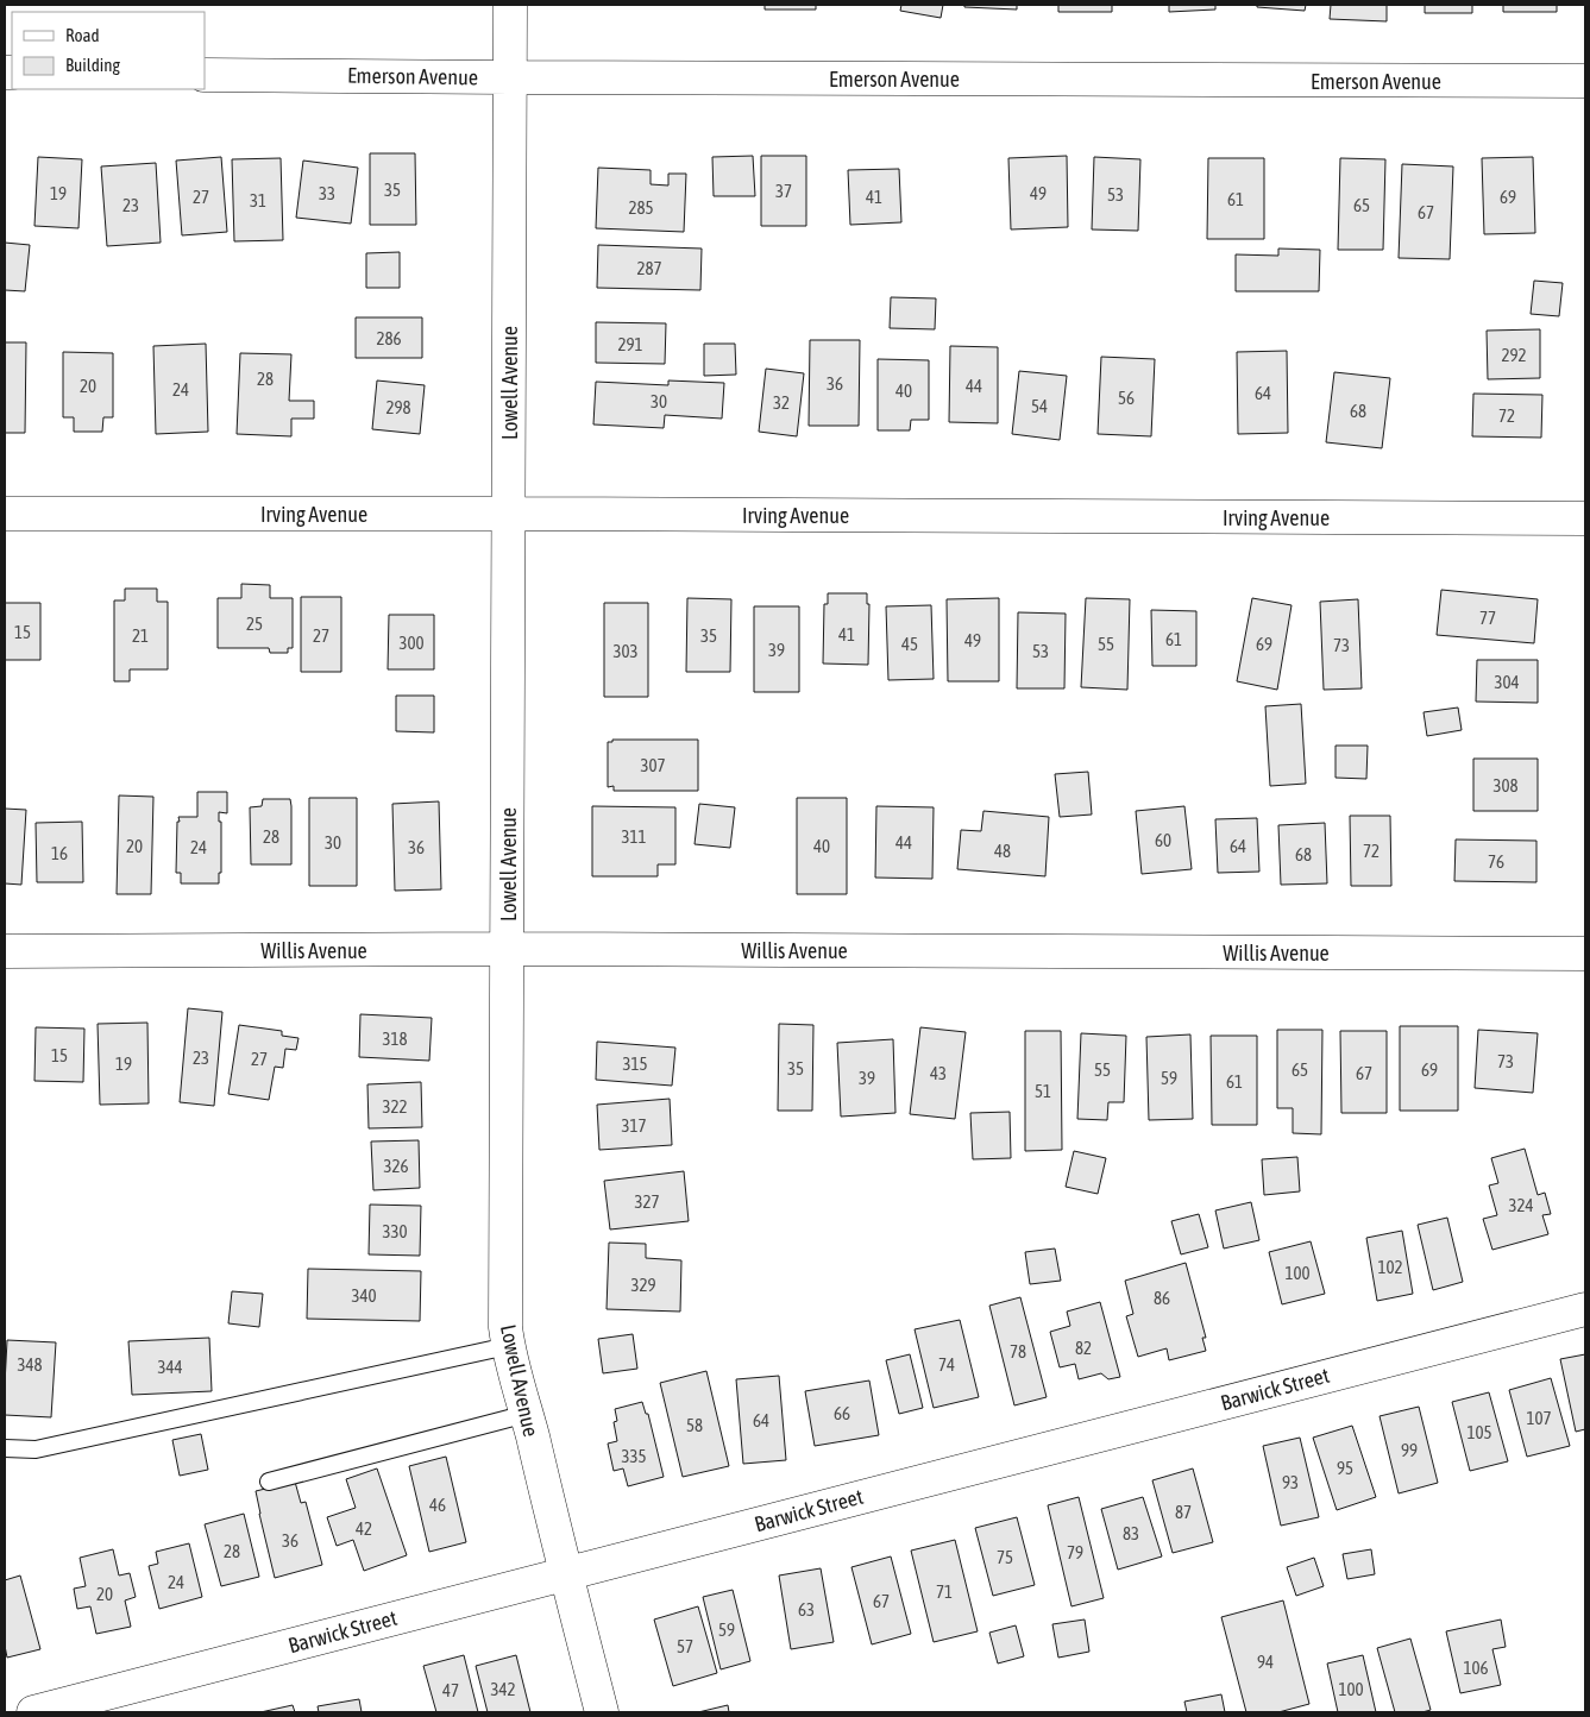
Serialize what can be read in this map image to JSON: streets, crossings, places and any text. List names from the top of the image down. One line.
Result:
{"streets":{"street":["Emerson Avenue","Lowell Avenue","Irving Avenue","Willis Avenue","Barwick Street"]},"crossings":[["Emerson Avenue","Lowell Avenue"],["Lowell Avenue","Irving Avenue"],["Lowell Avenue","Willis Avenue"],["Lowell Avenue","Barwick Street"]],"house_numbers":["35","37","19","33","49","53","27","41","69","61","31","23","65","285","67","287","286","291","292","28","36","20","44","24","40","64","56","30","32","54","298","68","72","77","25","15","41","21","27","35","61","49","300","45","55","69","73","39","303","53","304","307","308","28","311","60","30","44","20","40","64","24","36","48","72","16","68","76","318","15","23","27","73","19","315","35","55","65","69","43","67","39","59","61","51","322","317","326","327","324","330","102","100","329","340","86","82","78","348","74","344","66","107","64","58","105","99","335","95","93","46","87","42","83","36","28","79","75","24","71","20","67","63","59","57","94","106","342","100","47"],"legend":["Road","Building"]}
